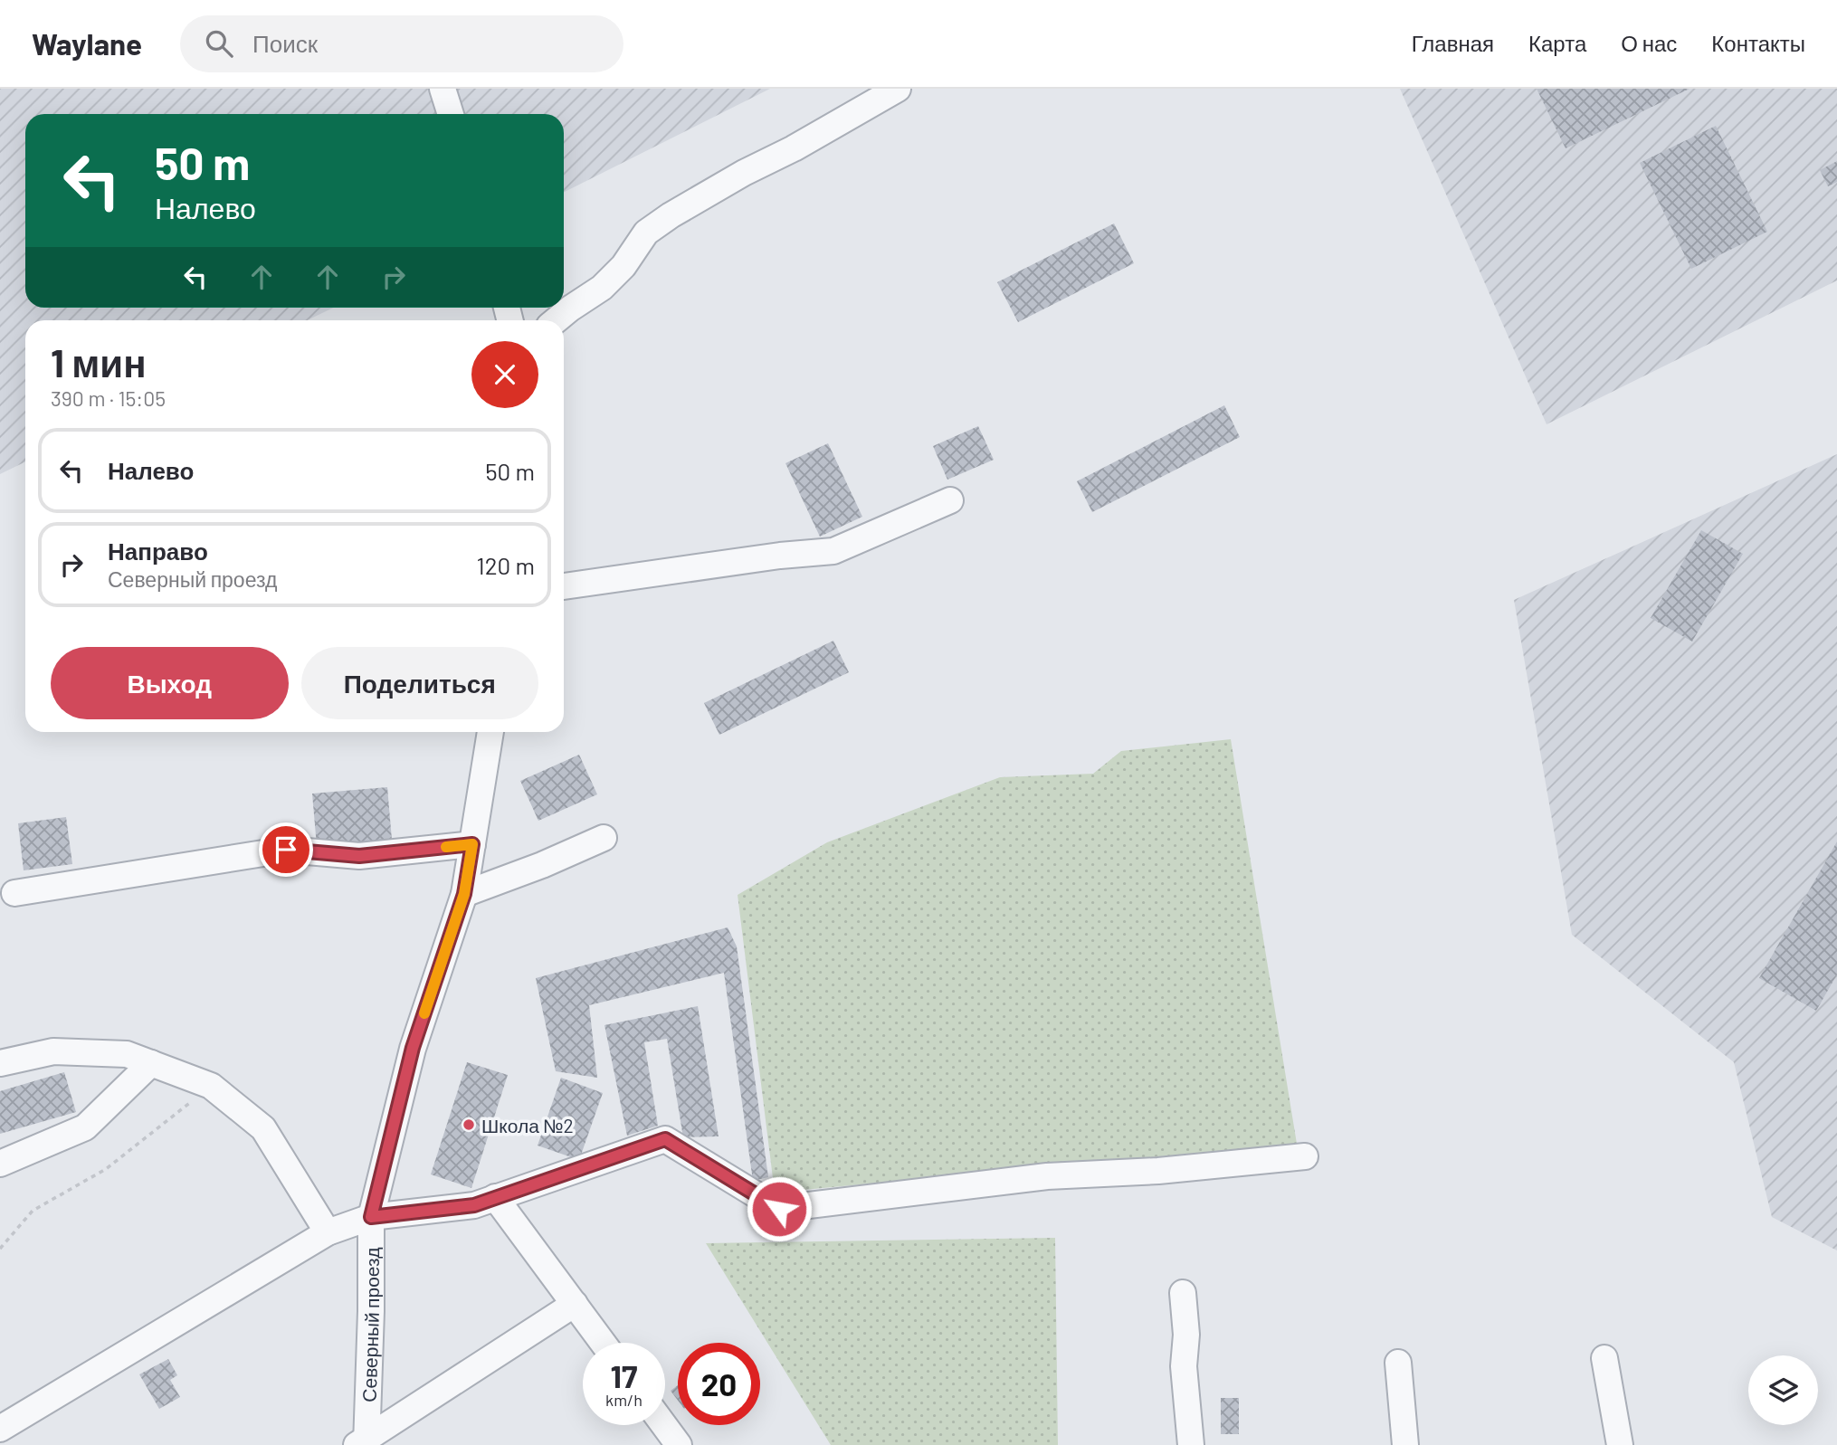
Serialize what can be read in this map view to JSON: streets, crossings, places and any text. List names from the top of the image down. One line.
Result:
{"streets":{"street":["Северный проезд"]},"places":["Школа №2"],"page":{"header":"Waylane","search":"Поиск","nav":["Главная","Карта","О нас","Контакты"],"turn":["50 m","Налево"],"heading":["1 мин","390 m · 15:05"],"list":[{"name":"Налево","value":"50 m"},{"name":"Направо","note":"Северный проезд","value":"120 m"}],"buttons":["Выход","Поделиться"],"speed":"17 km/h","limit":"20"}}
